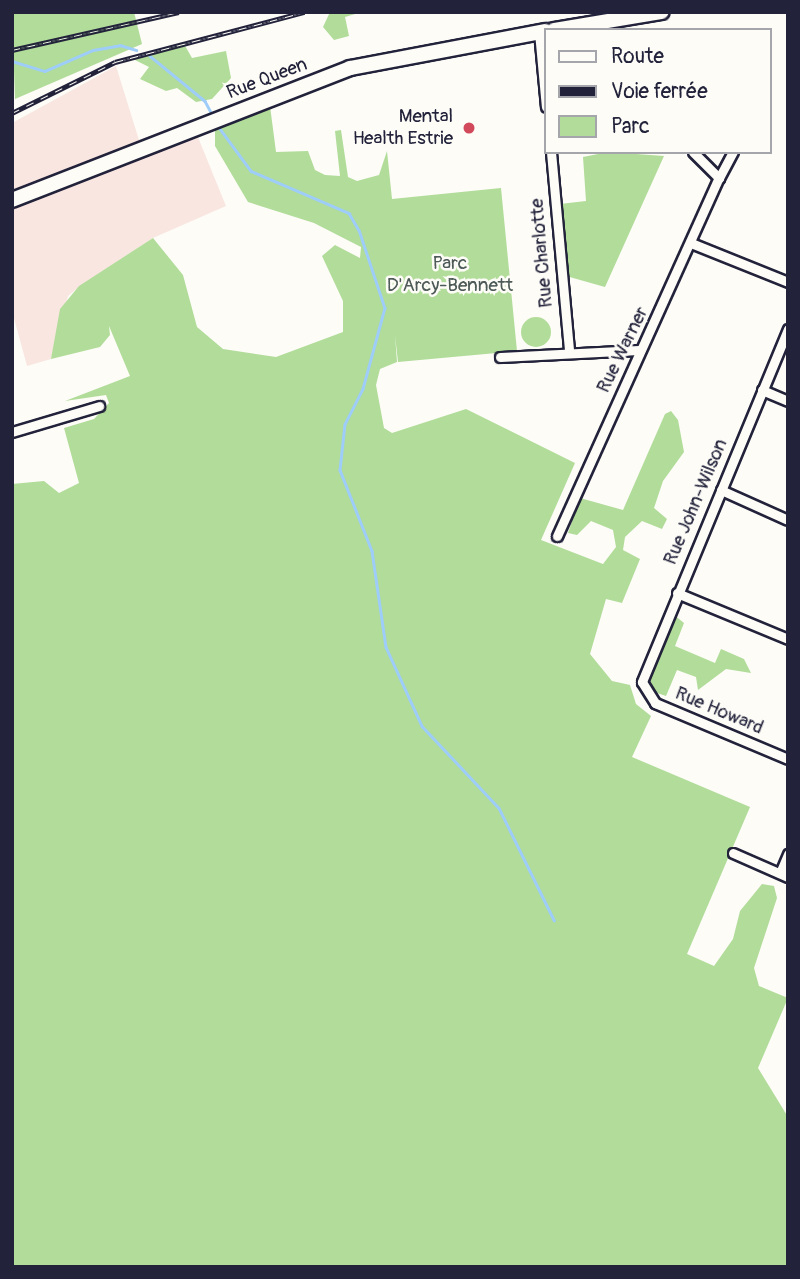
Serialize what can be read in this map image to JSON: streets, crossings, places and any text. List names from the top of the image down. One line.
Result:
{"streets":{"main road":["Rue Queen"],"street":["Rue Charlotte","Rue Warner","Rue John-Wilson","Rue Howard"]},"crossings":[["Rue John-Wilson","Rue Howard"]],"parks":["Parc D'Arcy-Bennett"],"places":["Mental Health Estrie"],"legend":["Route","Voie ferrée","Parc"]}
